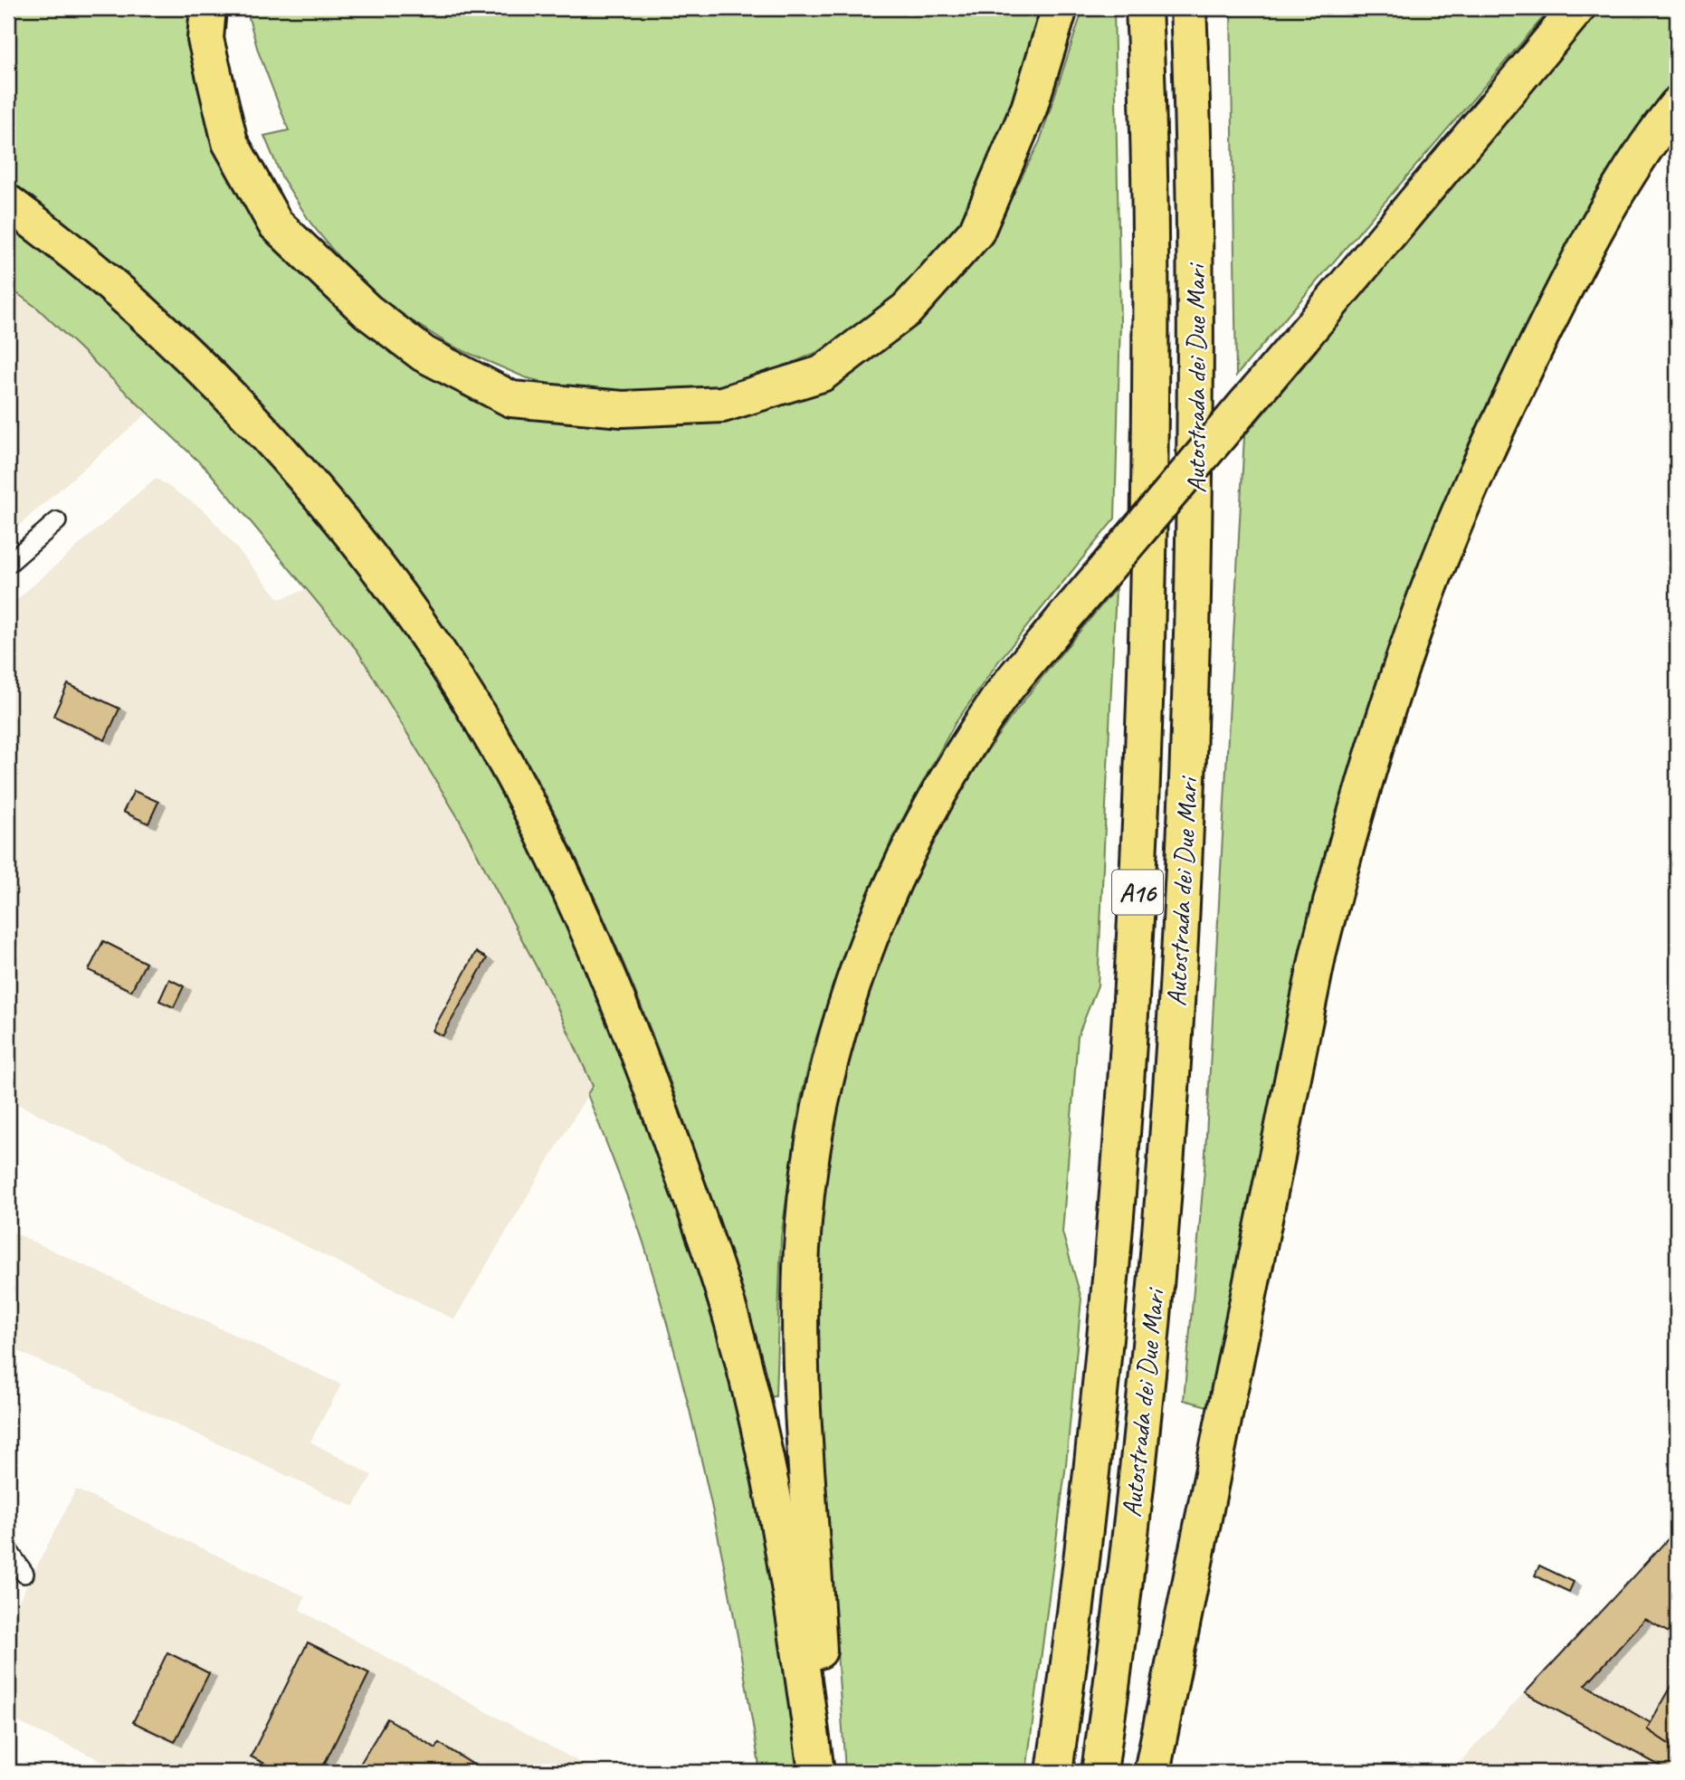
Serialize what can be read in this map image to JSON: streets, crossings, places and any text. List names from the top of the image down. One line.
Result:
{"streets":{"highway":["Autostrada dei Due Mari","A16"]}}
